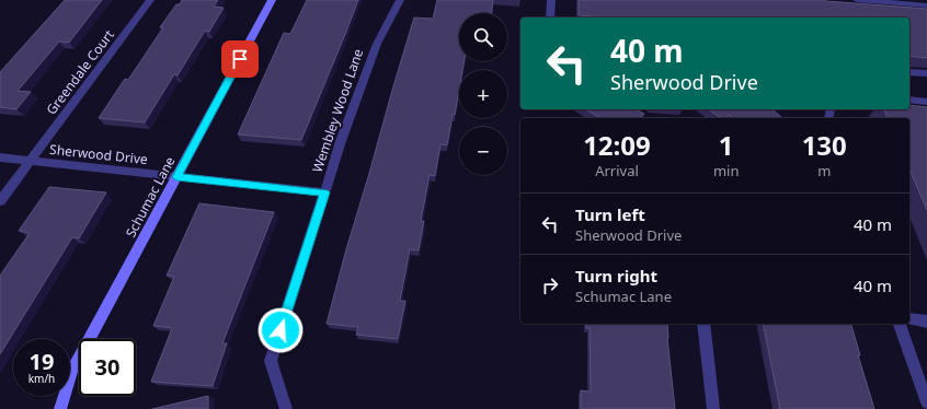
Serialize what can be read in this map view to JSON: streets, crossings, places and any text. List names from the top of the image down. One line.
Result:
{"streets":{"street":["Greendale Court","Wembley Wood Lane","Sherwood Drive","Schumac Lane"]},"crossings":[["Greendale Court","Sherwood Drive"],["Wembley Wood Lane","Sherwood Drive"],["Sherwood Drive","Schumac Lane"]],"page":{"map_buttons":["+","−"],"turn":["40 m","Sherwood Drive"],"eta":["12:09","Arrival","1","min","130","m"],"list":[{"name":"Turn left","note":"Sherwood Drive","value":"40 m"},{"name":"Turn right","note":"Schumac Lane","value":"40 m"}],"speed":"19 km/h","limit":"30"}}
